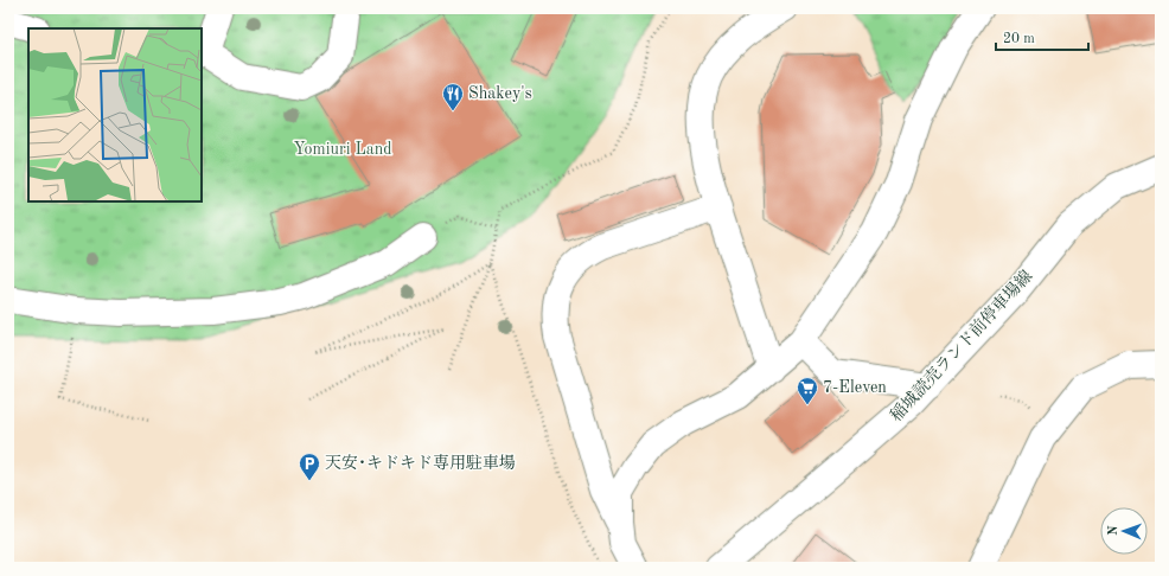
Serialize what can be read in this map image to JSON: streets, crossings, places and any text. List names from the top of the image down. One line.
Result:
{"streets":{"street":["稲城読売ランド前停車場線"]},"parks":["Yomiuri Land"],"places":{"restaurant":["Shakey's"],"supermarket":["7-Eleven"],"parking":["天安･キドキド専用駐車場"]},"scale_bar":"20 m","north":"left"}
